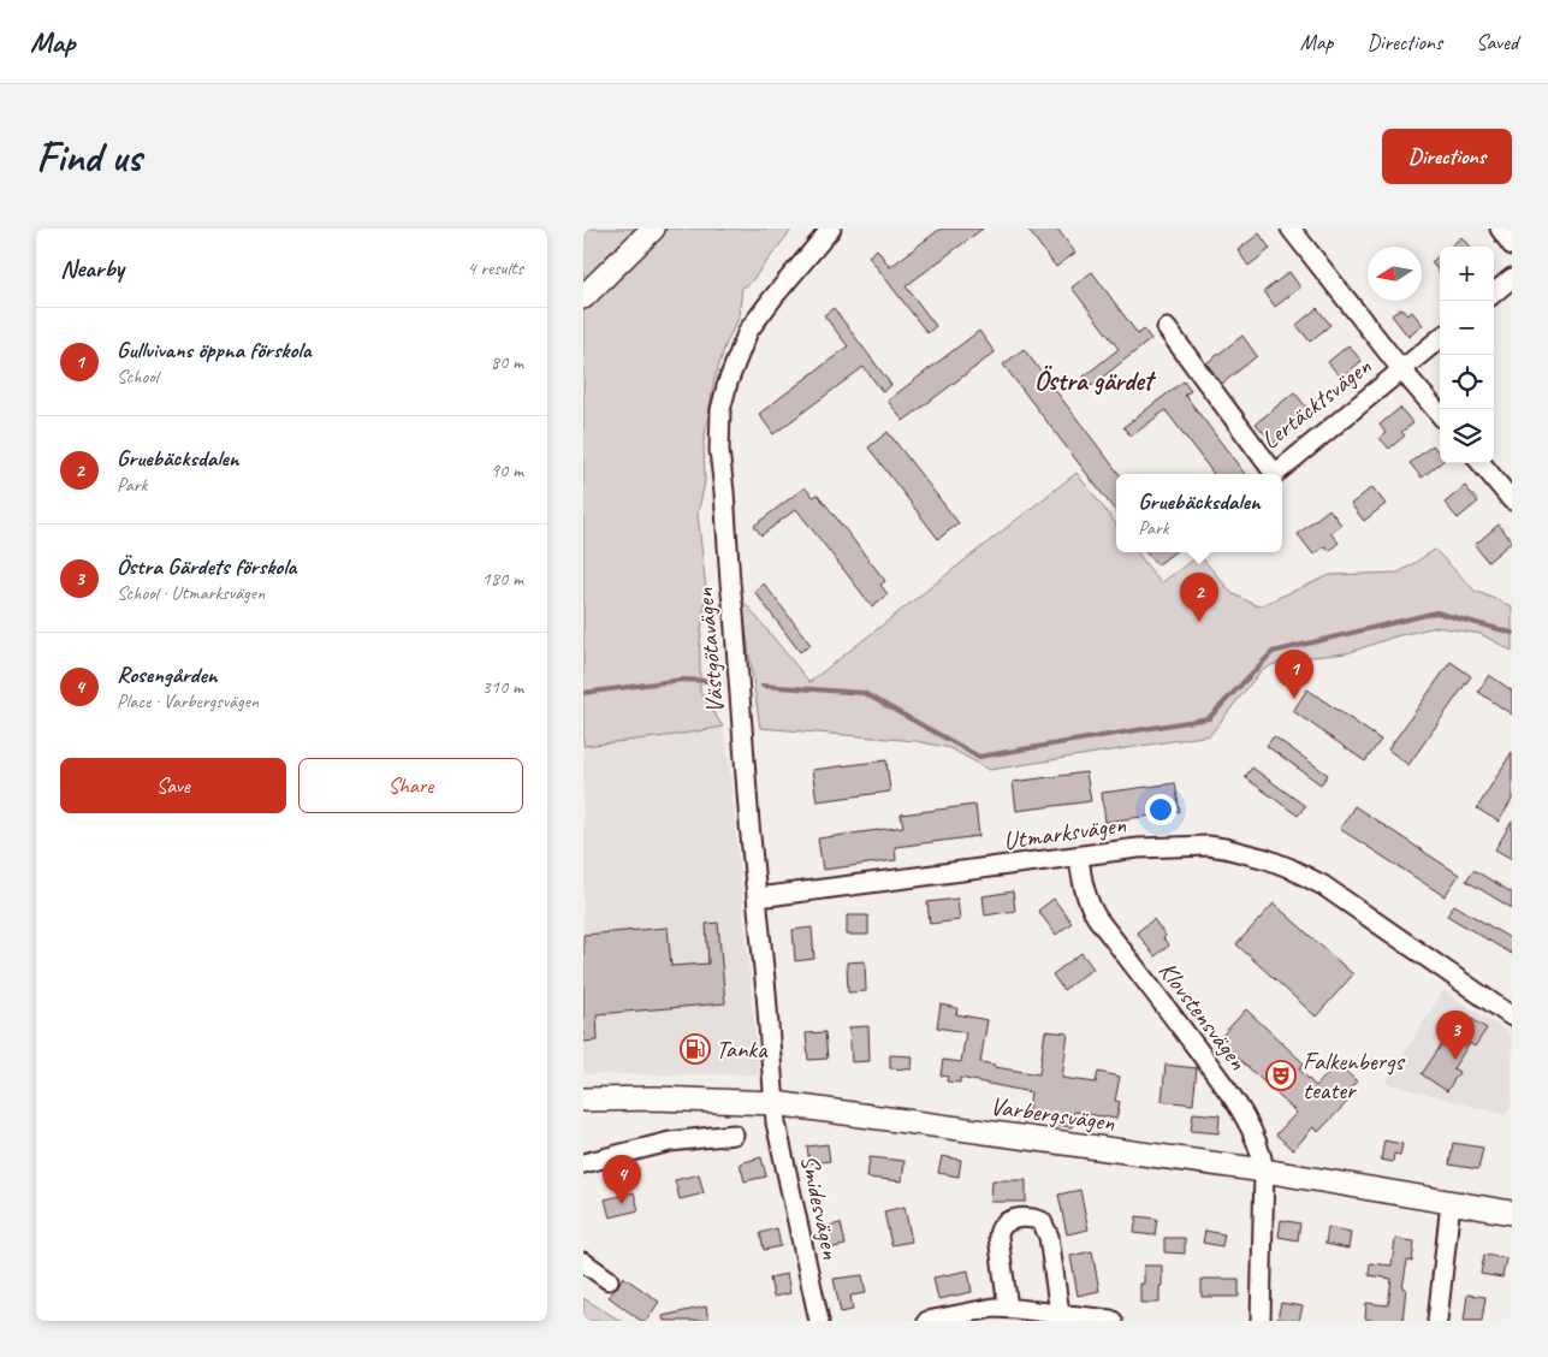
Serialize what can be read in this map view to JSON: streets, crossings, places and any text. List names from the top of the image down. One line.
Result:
{"streets":{"main road":["Varbergsvägen"],"street":["Lertäcktsvägen","Västgötavägen","Utmarksvägen","Klovstensvägen","Smidesvägen"]},"crossings":[["Västgötavägen","Utmarksvägen"],["Västgötavägen","Varbergsvägen"],["Västgötavägen","Smidesvägen"],["Utmarksvägen","Klovstensvägen"],["Klovstensvägen","Varbergsvägen"],["Varbergsvägen","Smidesvägen"]],"districts":["Östra gärdet"],"places":{"fuel station":["Tanka"],"theatre":["Falkenbergs teater"]},"north":"left","page":{"header":"Map","nav":["Map","Directions","Saved"],"buttons":["Directions",["Save","Share"]],"title":"Find us","heading":["Nearby","4 results"],"map_buttons":["+","−"],"list":[{"mark":"1","name":"Gullvivans öppna förskola","note":"School","value":"80 m"},{"mark":"2","name":"Gruebäcksdalen","note":"Park","value":"90 m"},{"mark":"3","name":"Östra Gärdets förskola","note":"School · Utmarksvägen","value":"180 m"},{"mark":"4","name":"Rosengården","note":"Place · Varbergsvägen","value":"310 m"}],"popup":["Gruebäcksdalen","Park"],"pins":["2","1","3","4"]}}
